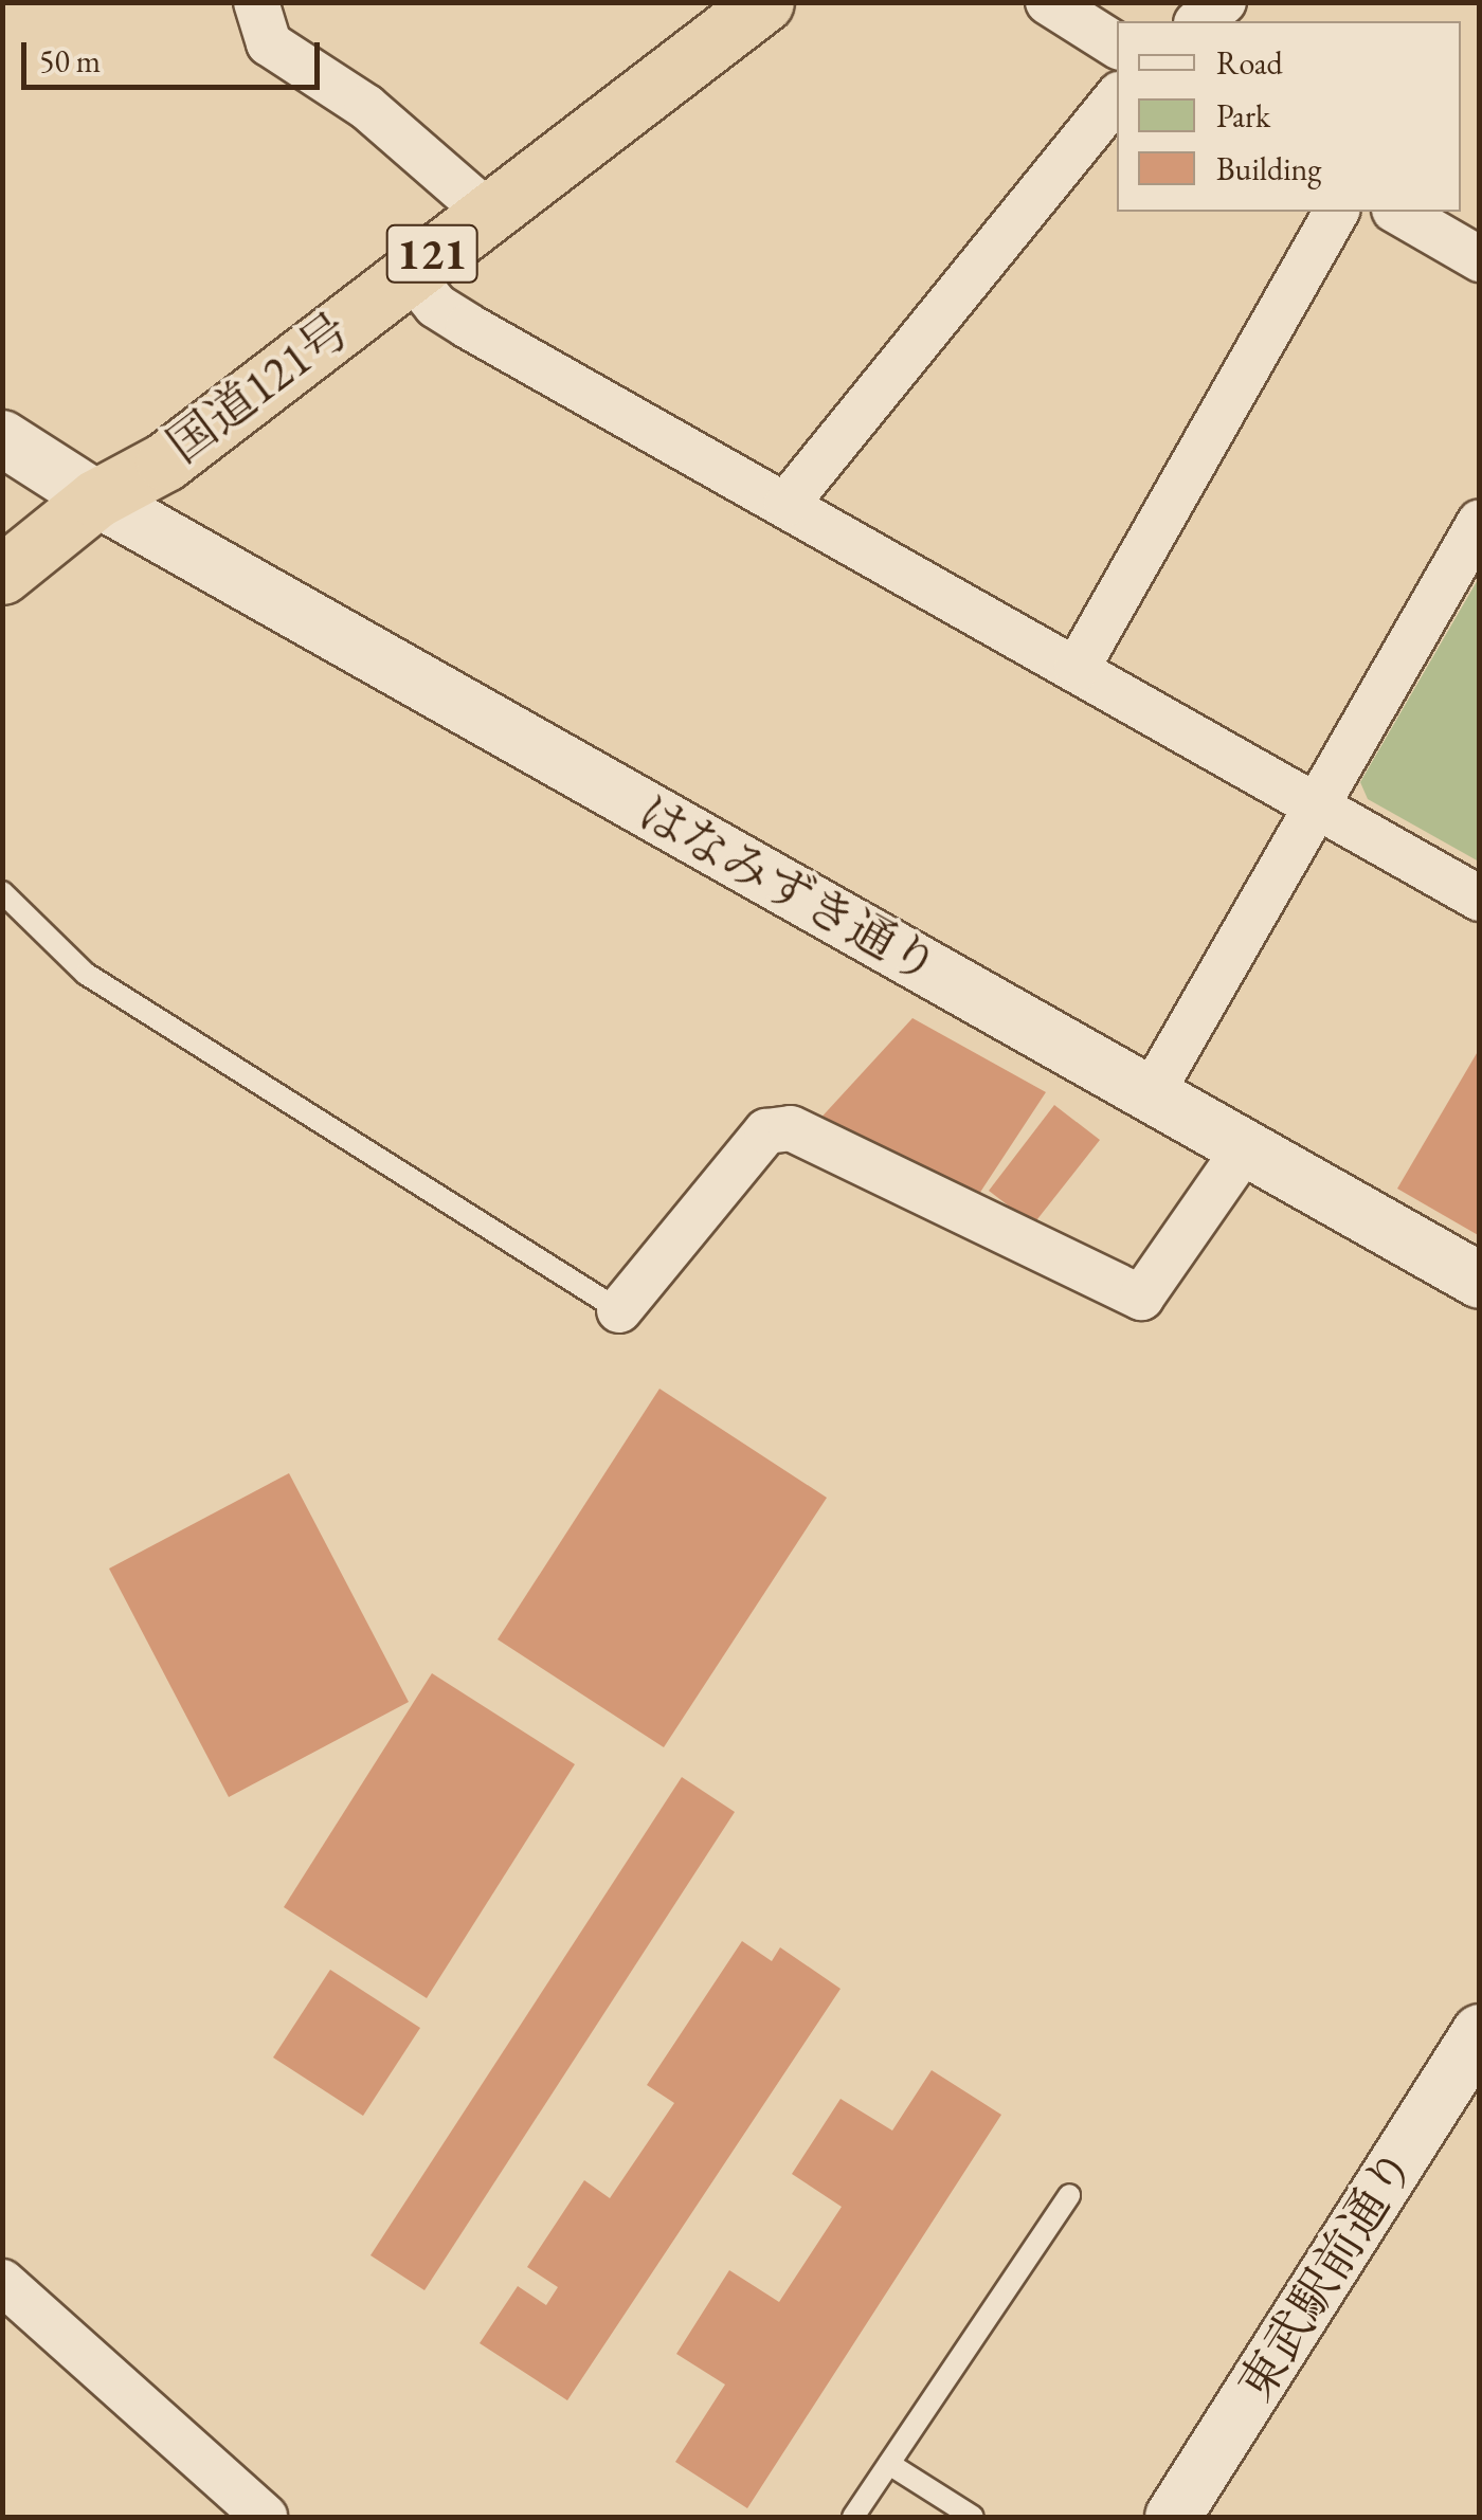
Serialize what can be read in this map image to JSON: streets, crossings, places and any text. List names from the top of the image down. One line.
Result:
{"streets":{"highway":["121","国道121号"],"street":["はなみずき通り","東武駅前通り"]},"crossings":[["国道121号","はなみずき通り"]],"legend":["Road","Park","Building"],"scale_bar":"50 m"}
